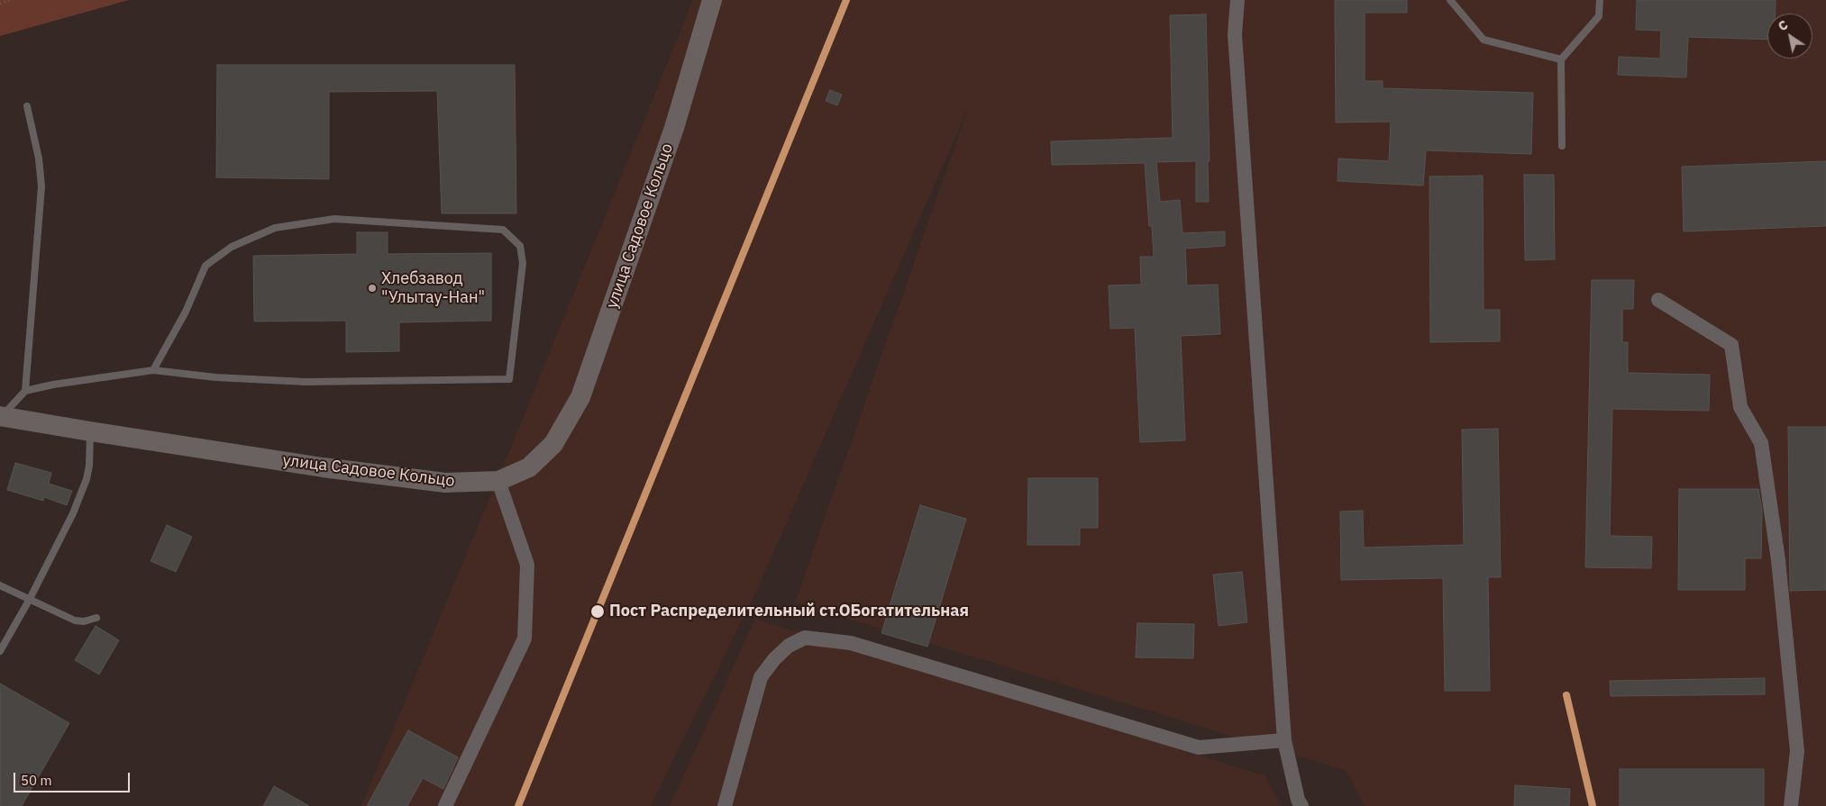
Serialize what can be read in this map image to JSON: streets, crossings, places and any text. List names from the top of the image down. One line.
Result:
{"streets":{"street":["улица Садовое Кольцо"]},"places":["Хлебзавод \"Улытау-Нан\"","Пост Распределительный ст.ОБогатительная"],"scale_bar":"50 m","north":"top left"}
